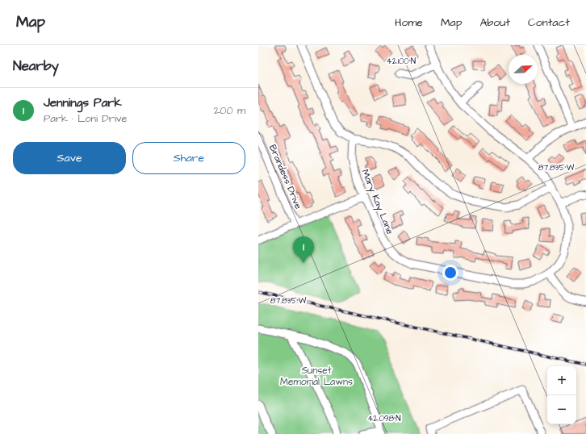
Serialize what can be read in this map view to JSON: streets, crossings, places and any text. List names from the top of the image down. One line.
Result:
{"streets":{"street":["Brandess Drive","Mary Kay Lane"]},"parks":["Sunset Memorial Lawns"],"north":"top right","page":{"header":"Map","nav":["Home","Map","About","Contact"],"heading":"Nearby","list":[{"mark":"1","name":"Jennings Park","note":"Park · Loni Drive","value":"200 m"}],"buttons":["Save","Share"],"pins":"1","map_buttons":["+","−"]},"coordinates":["42.100°N","87.835°W","42.098°N"]}
